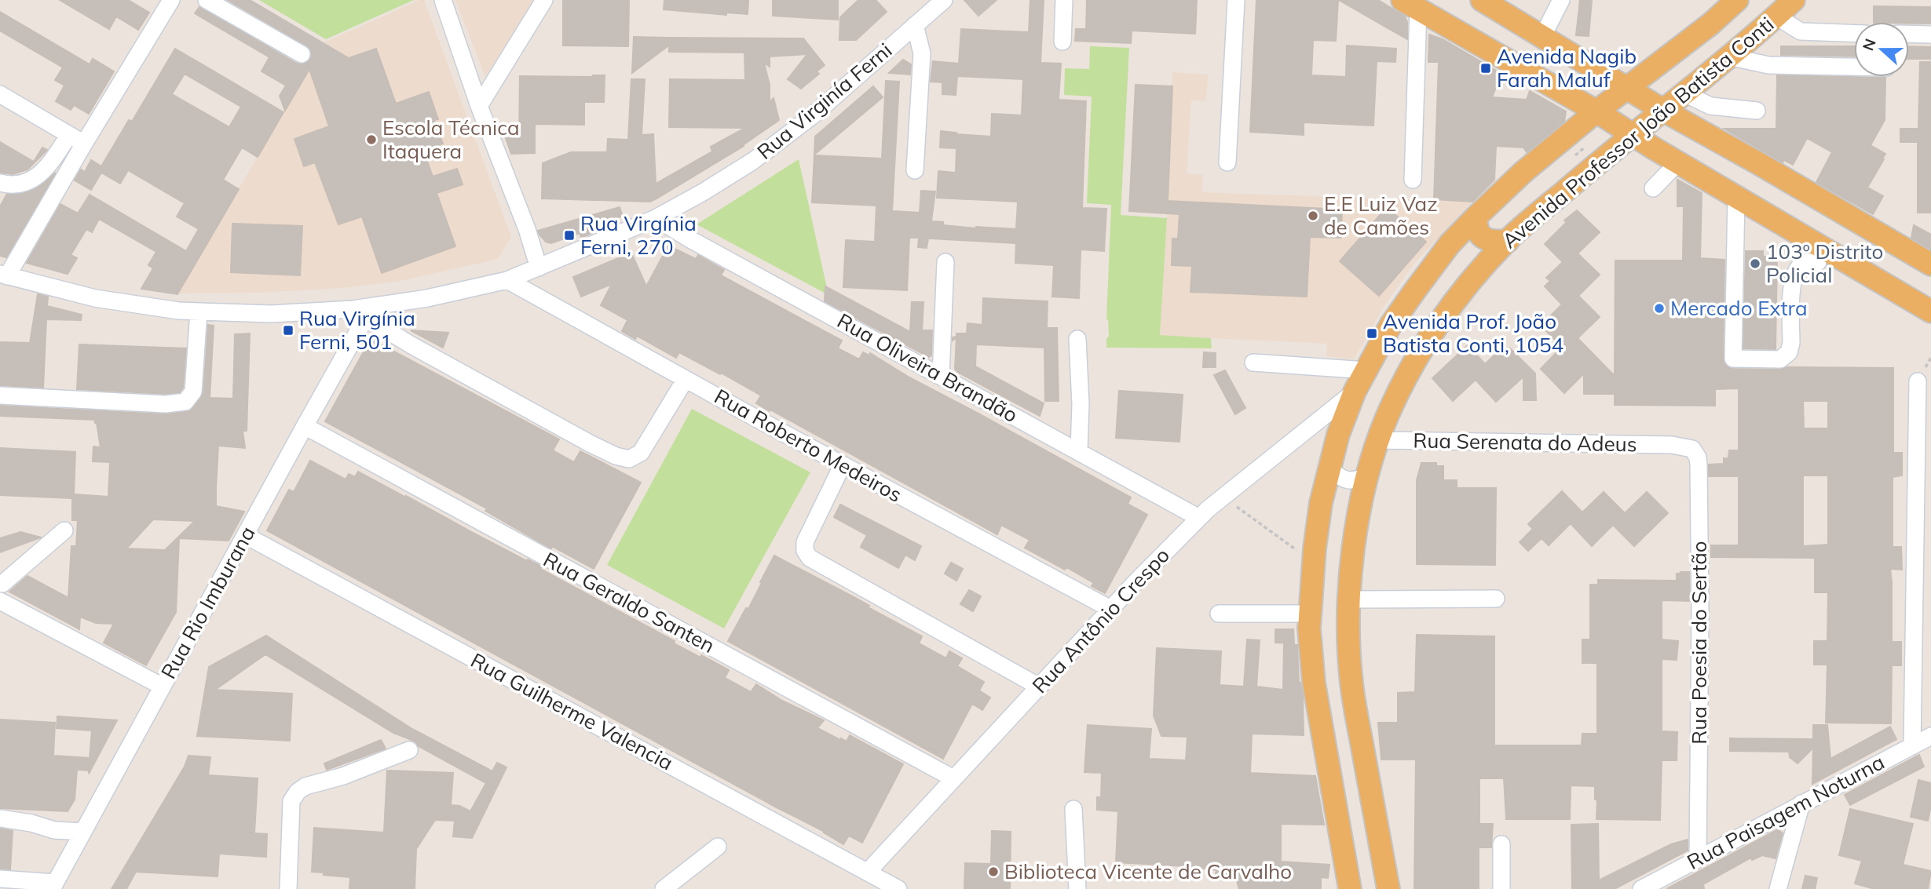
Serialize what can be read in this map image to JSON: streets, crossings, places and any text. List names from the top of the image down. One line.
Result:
{"streets":{"main road":["Avenida Professor João Batista Conti"],"street":["Rua Virginía Ferni","Rua Oliveira Brandão","Rua Serenata do Adeus","Rua Roberto Medeiros","Rua Rio Imburana","Rua Geraldo Santen","Rua Antônio Crespo","Rua Poesia do Sertão","Rua Guilherme Valencia","Rua Paisagem Noturna"]},"crossings":[["Rua Virginía Ferni","Rua Oliveira Brandão"],["Rua Virginía Ferni","Rua Roberto Medeiros"],["Rua Virginía Ferni","Rua Rio Imburana"],["Avenida Professor João Batista Conti","Rua Serenata do Adeus"],["Avenida Professor João Batista Conti","Rua Antônio Crespo"],["Rua Oliveira Brandão","Rua Antônio Crespo"],["Rua Serenata do Adeus","Rua Poesia do Sertão"],["Rua Roberto Medeiros","Rua Antônio Crespo"],["Rua Rio Imburana","Rua Geraldo Santen"],["Rua Rio Imburana","Rua Guilherme Valencia"],["Rua Geraldo Santen","Rua Antônio Crespo"],["Rua Antônio Crespo","Rua Guilherme Valencia"],["Rua Poesia do Sertão","Rua Paisagem Noturna"]],"places":{"transit":["Avenida Nagib Farah Maluf","Rua Virgínia Ferni, 270","Rua Virgínia Ferni, 501","Avenida Prof. João Batista Conti, 1054"],"other":["Escola Técnica Itaquera","E.E Luiz Vaz de Camões","103º Distrito Policial","Mercado Extra","Biblioteca Vicente de Carvalho"]},"north":"left"}
